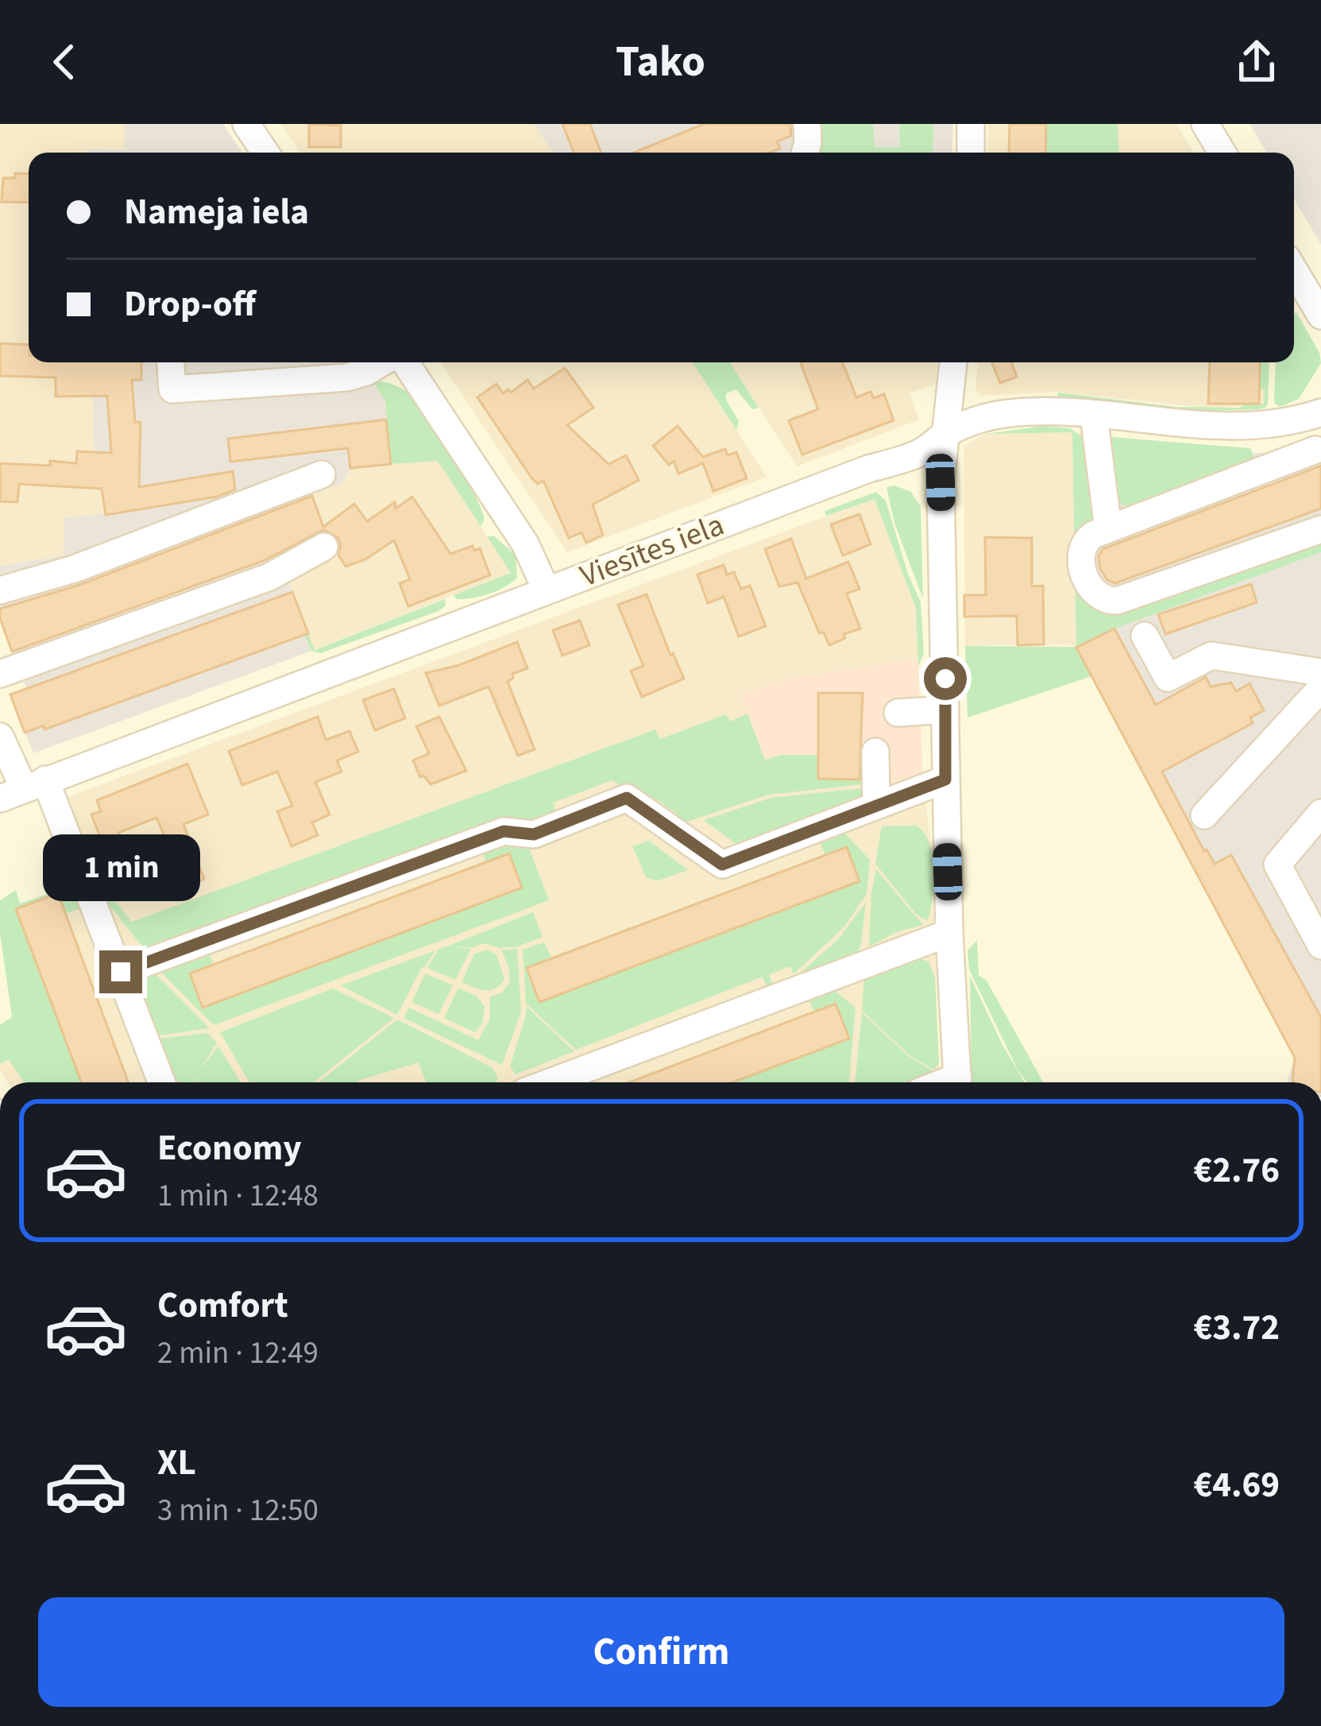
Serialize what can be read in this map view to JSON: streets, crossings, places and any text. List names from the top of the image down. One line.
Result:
{"streets":{"street":["Viesītes iela"]},"page":{"header":"Tako","banner":["Nameja iela","Drop-off"],"bubble":"1 min","list":[{"name":"Economy","note":"1 min · 12:48","value":"€2.76"},{"name":"Comfort","note":"2 min · 12:49","value":"€3.72"},{"name":"XL","note":"3 min · 12:50","value":"€4.69"}],"buttons":"Confirm"}}
